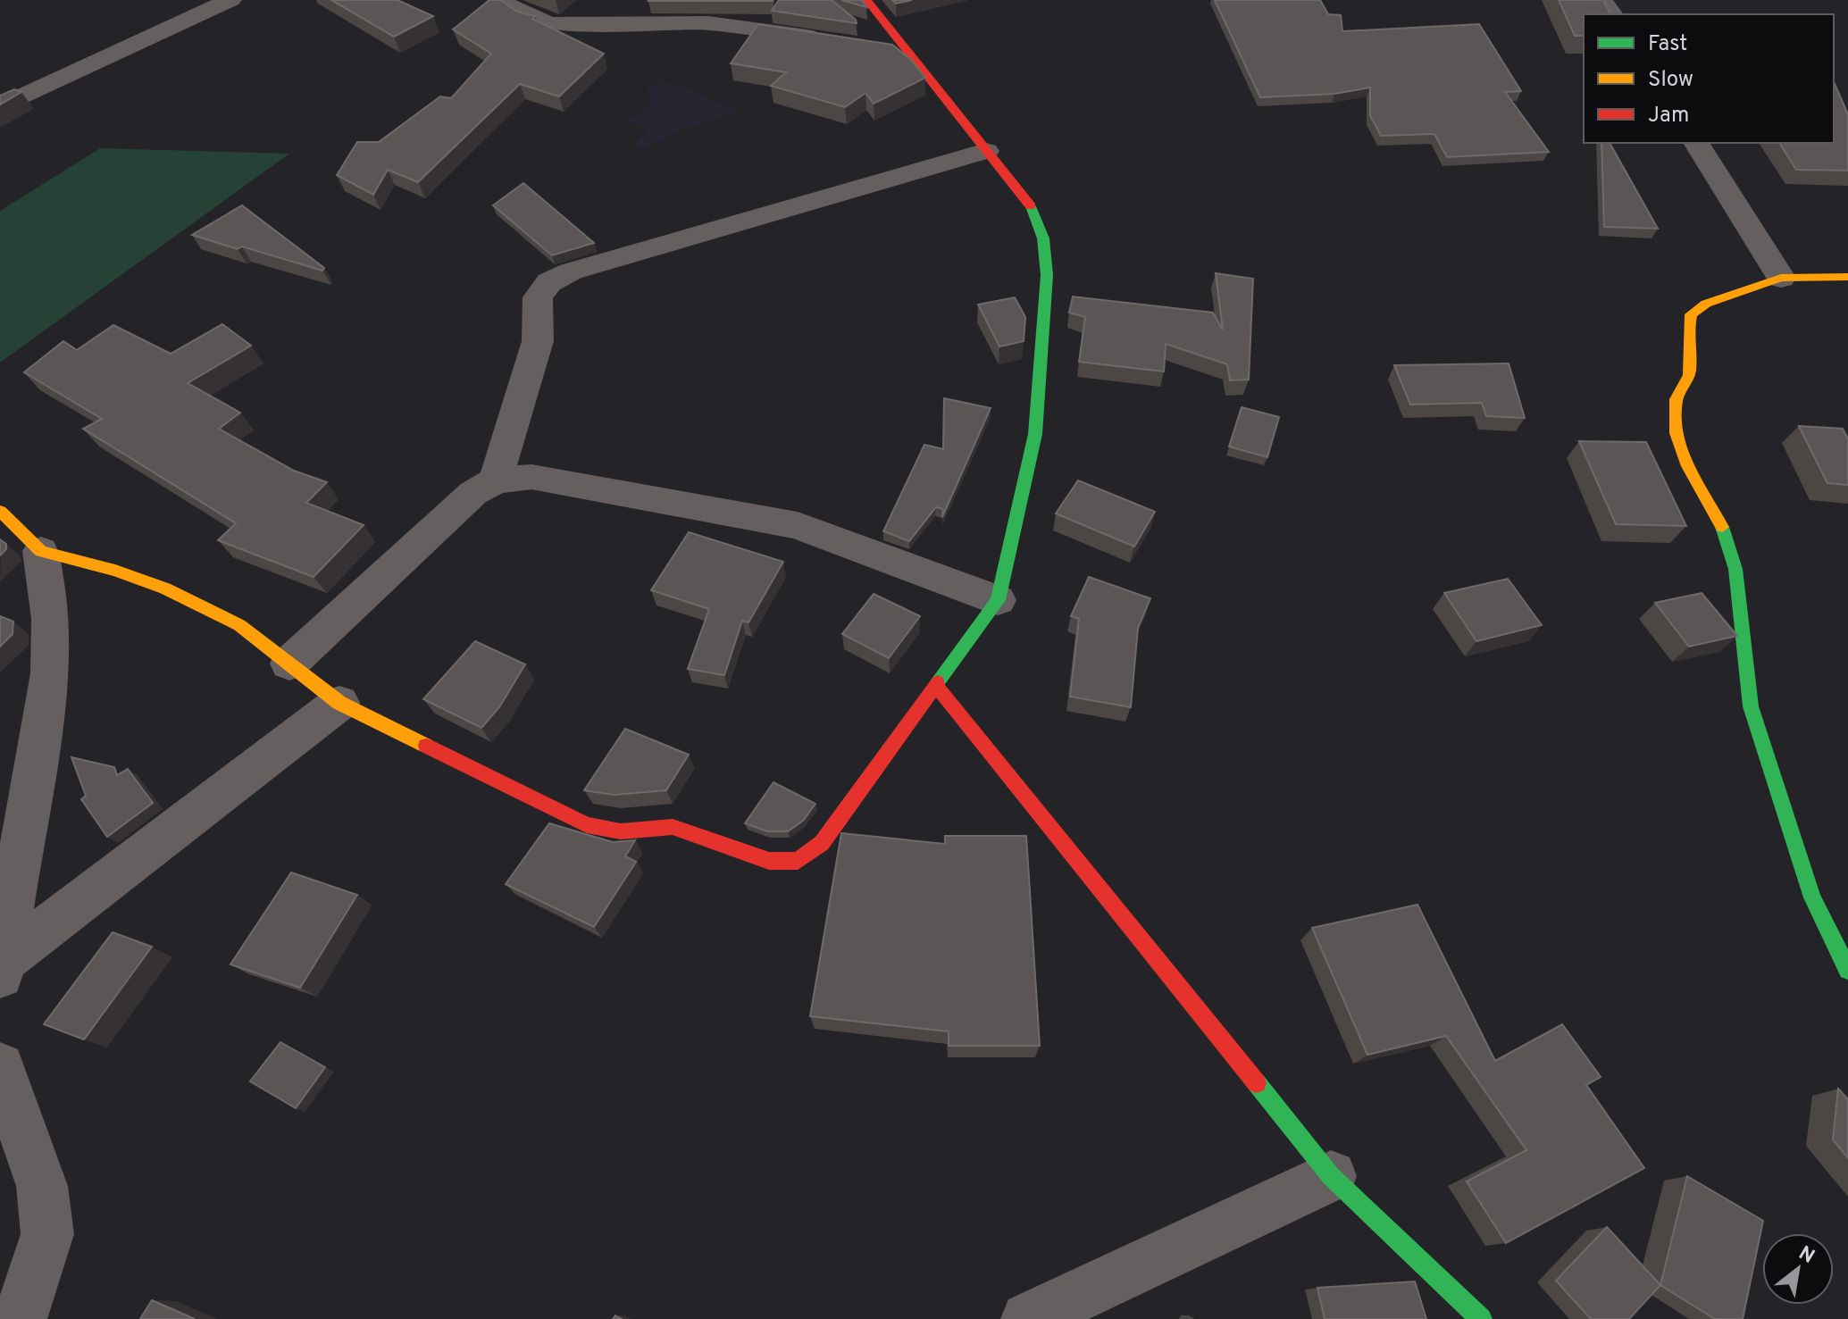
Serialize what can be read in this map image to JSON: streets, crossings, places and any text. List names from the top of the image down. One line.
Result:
{"legend":["Fast","Slow","Jam"],"north":"top right"}
